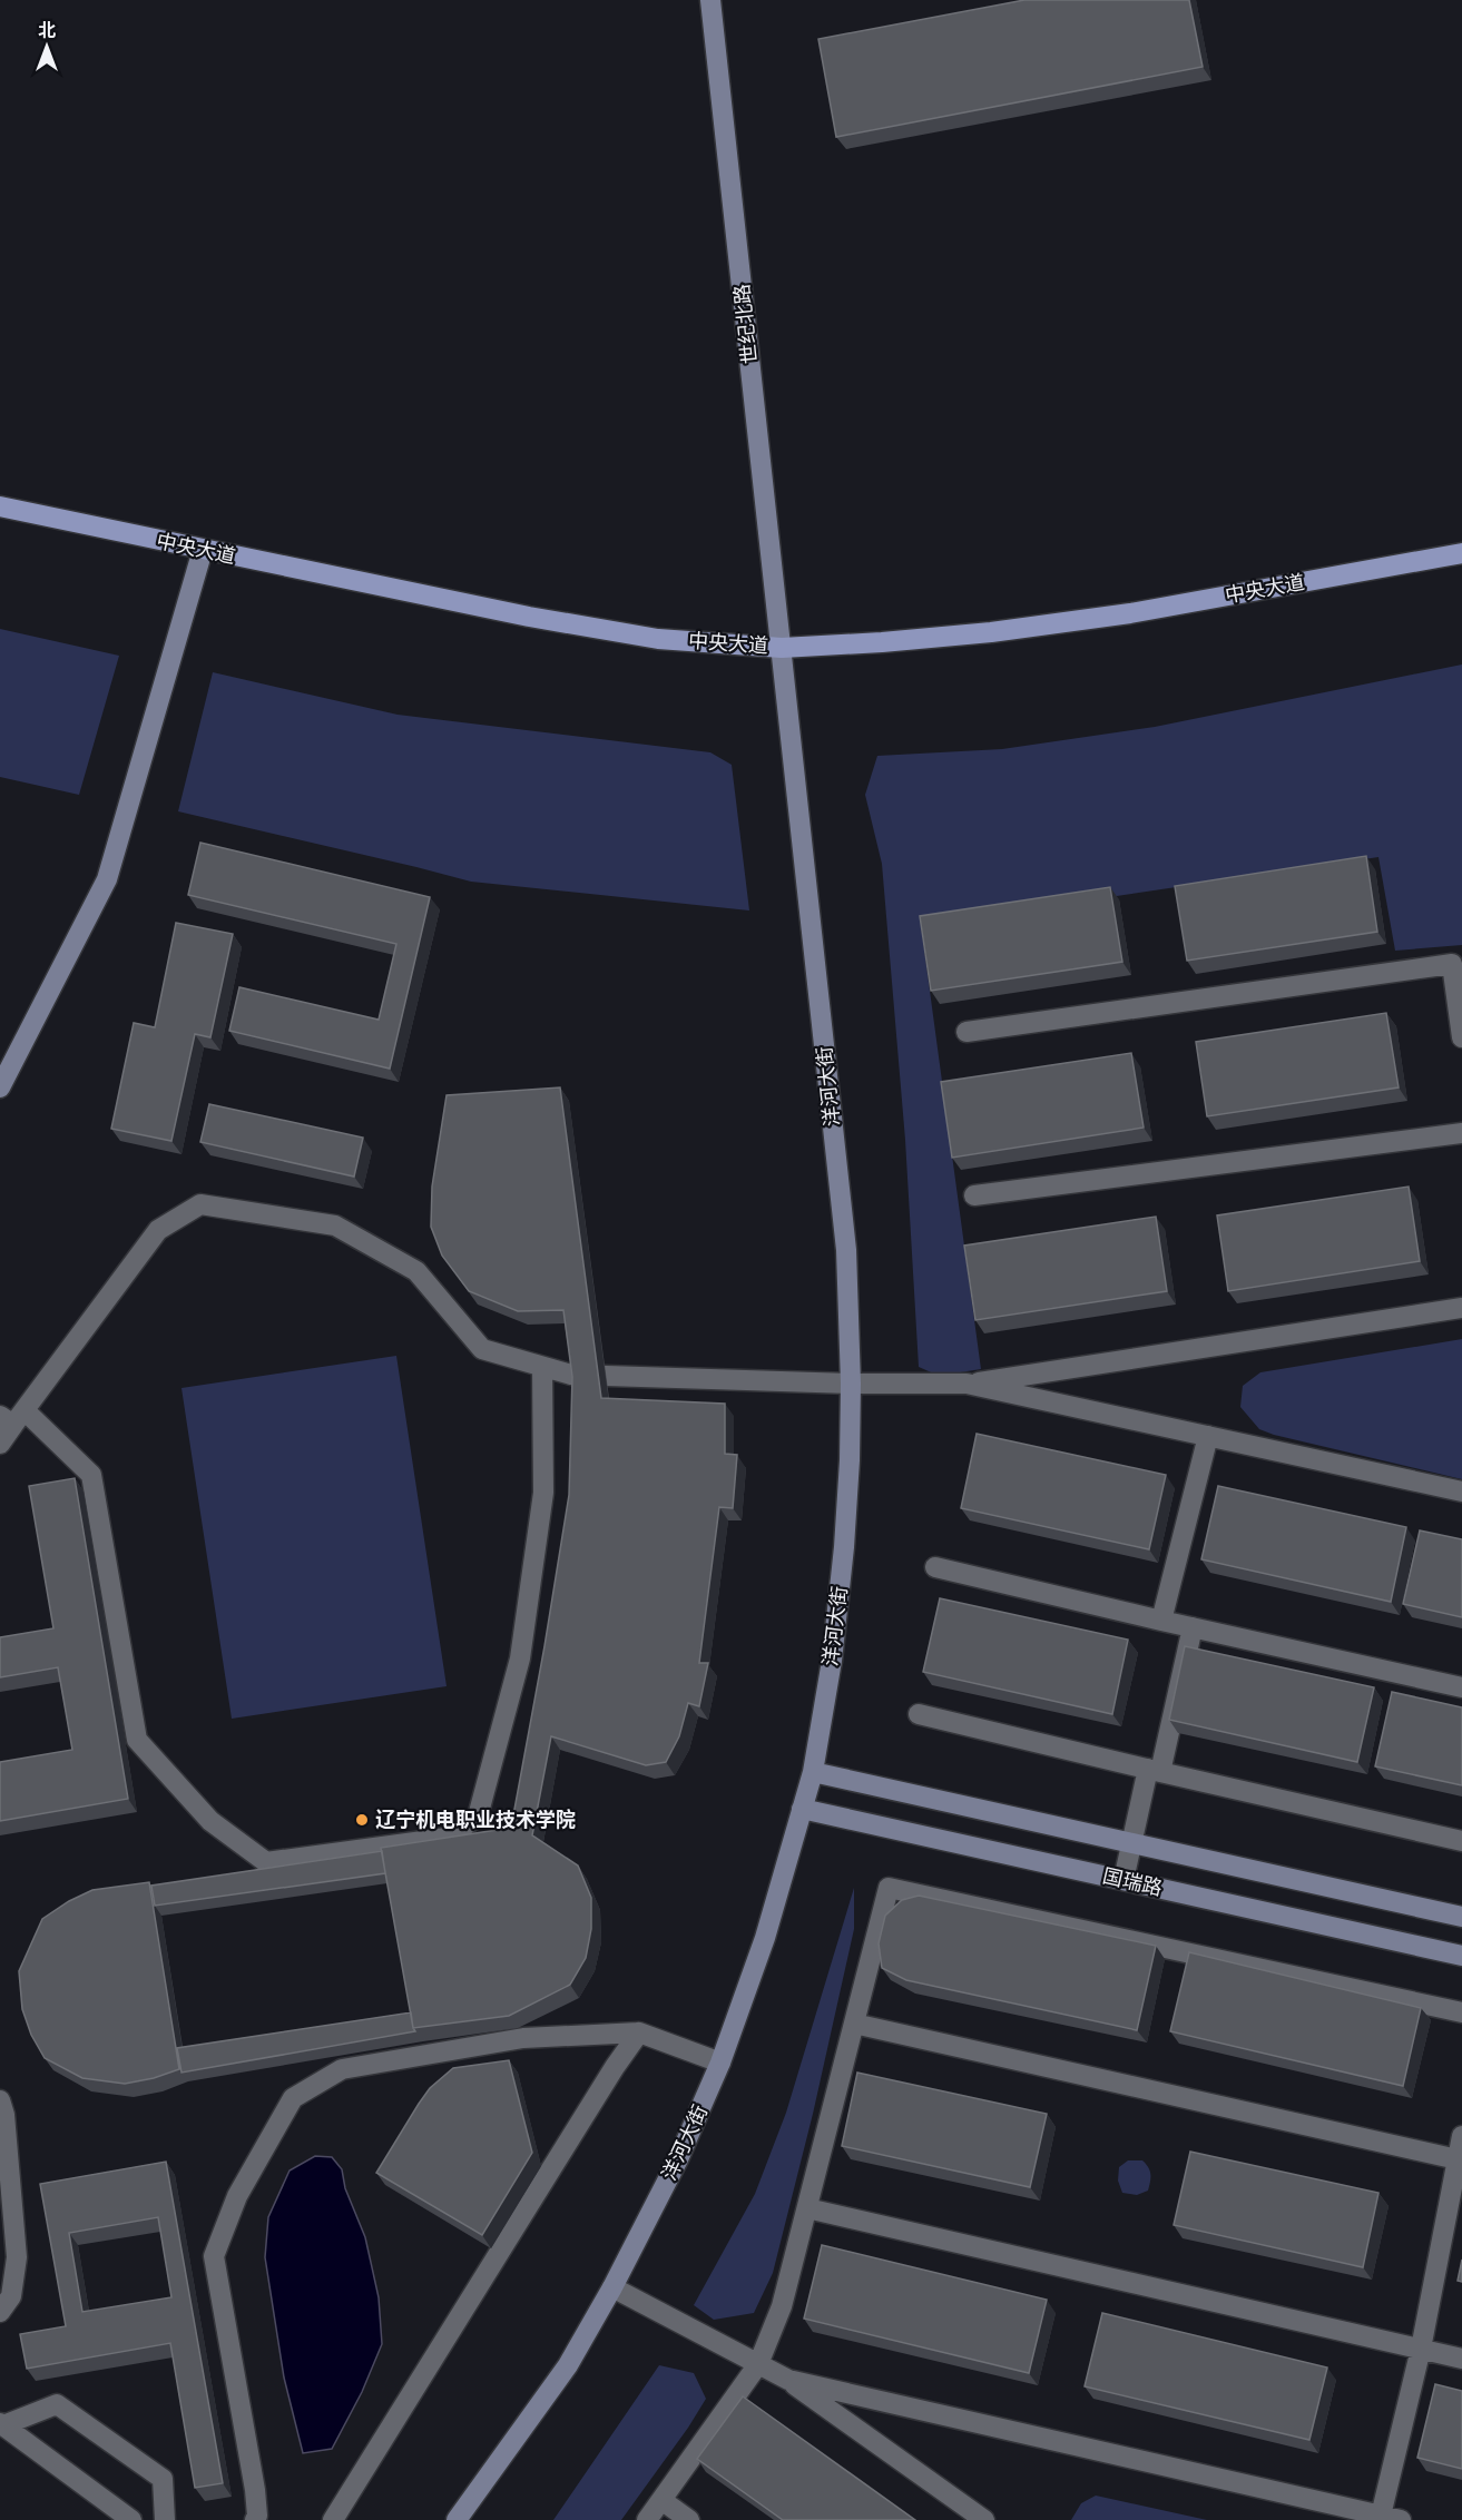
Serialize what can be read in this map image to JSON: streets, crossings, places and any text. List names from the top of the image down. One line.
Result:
{"streets":{"main road":["中央大道"],"street":["世纪北路","洋河大街","国瑞路"]},"crossings":[["世纪北路","中央大道"],["世纪北路","洋河大街"],["中央大道","洋河大街"],["洋河大街","国瑞路"]],"places":["辽宁机电职业技术学院"],"north":"top"}
